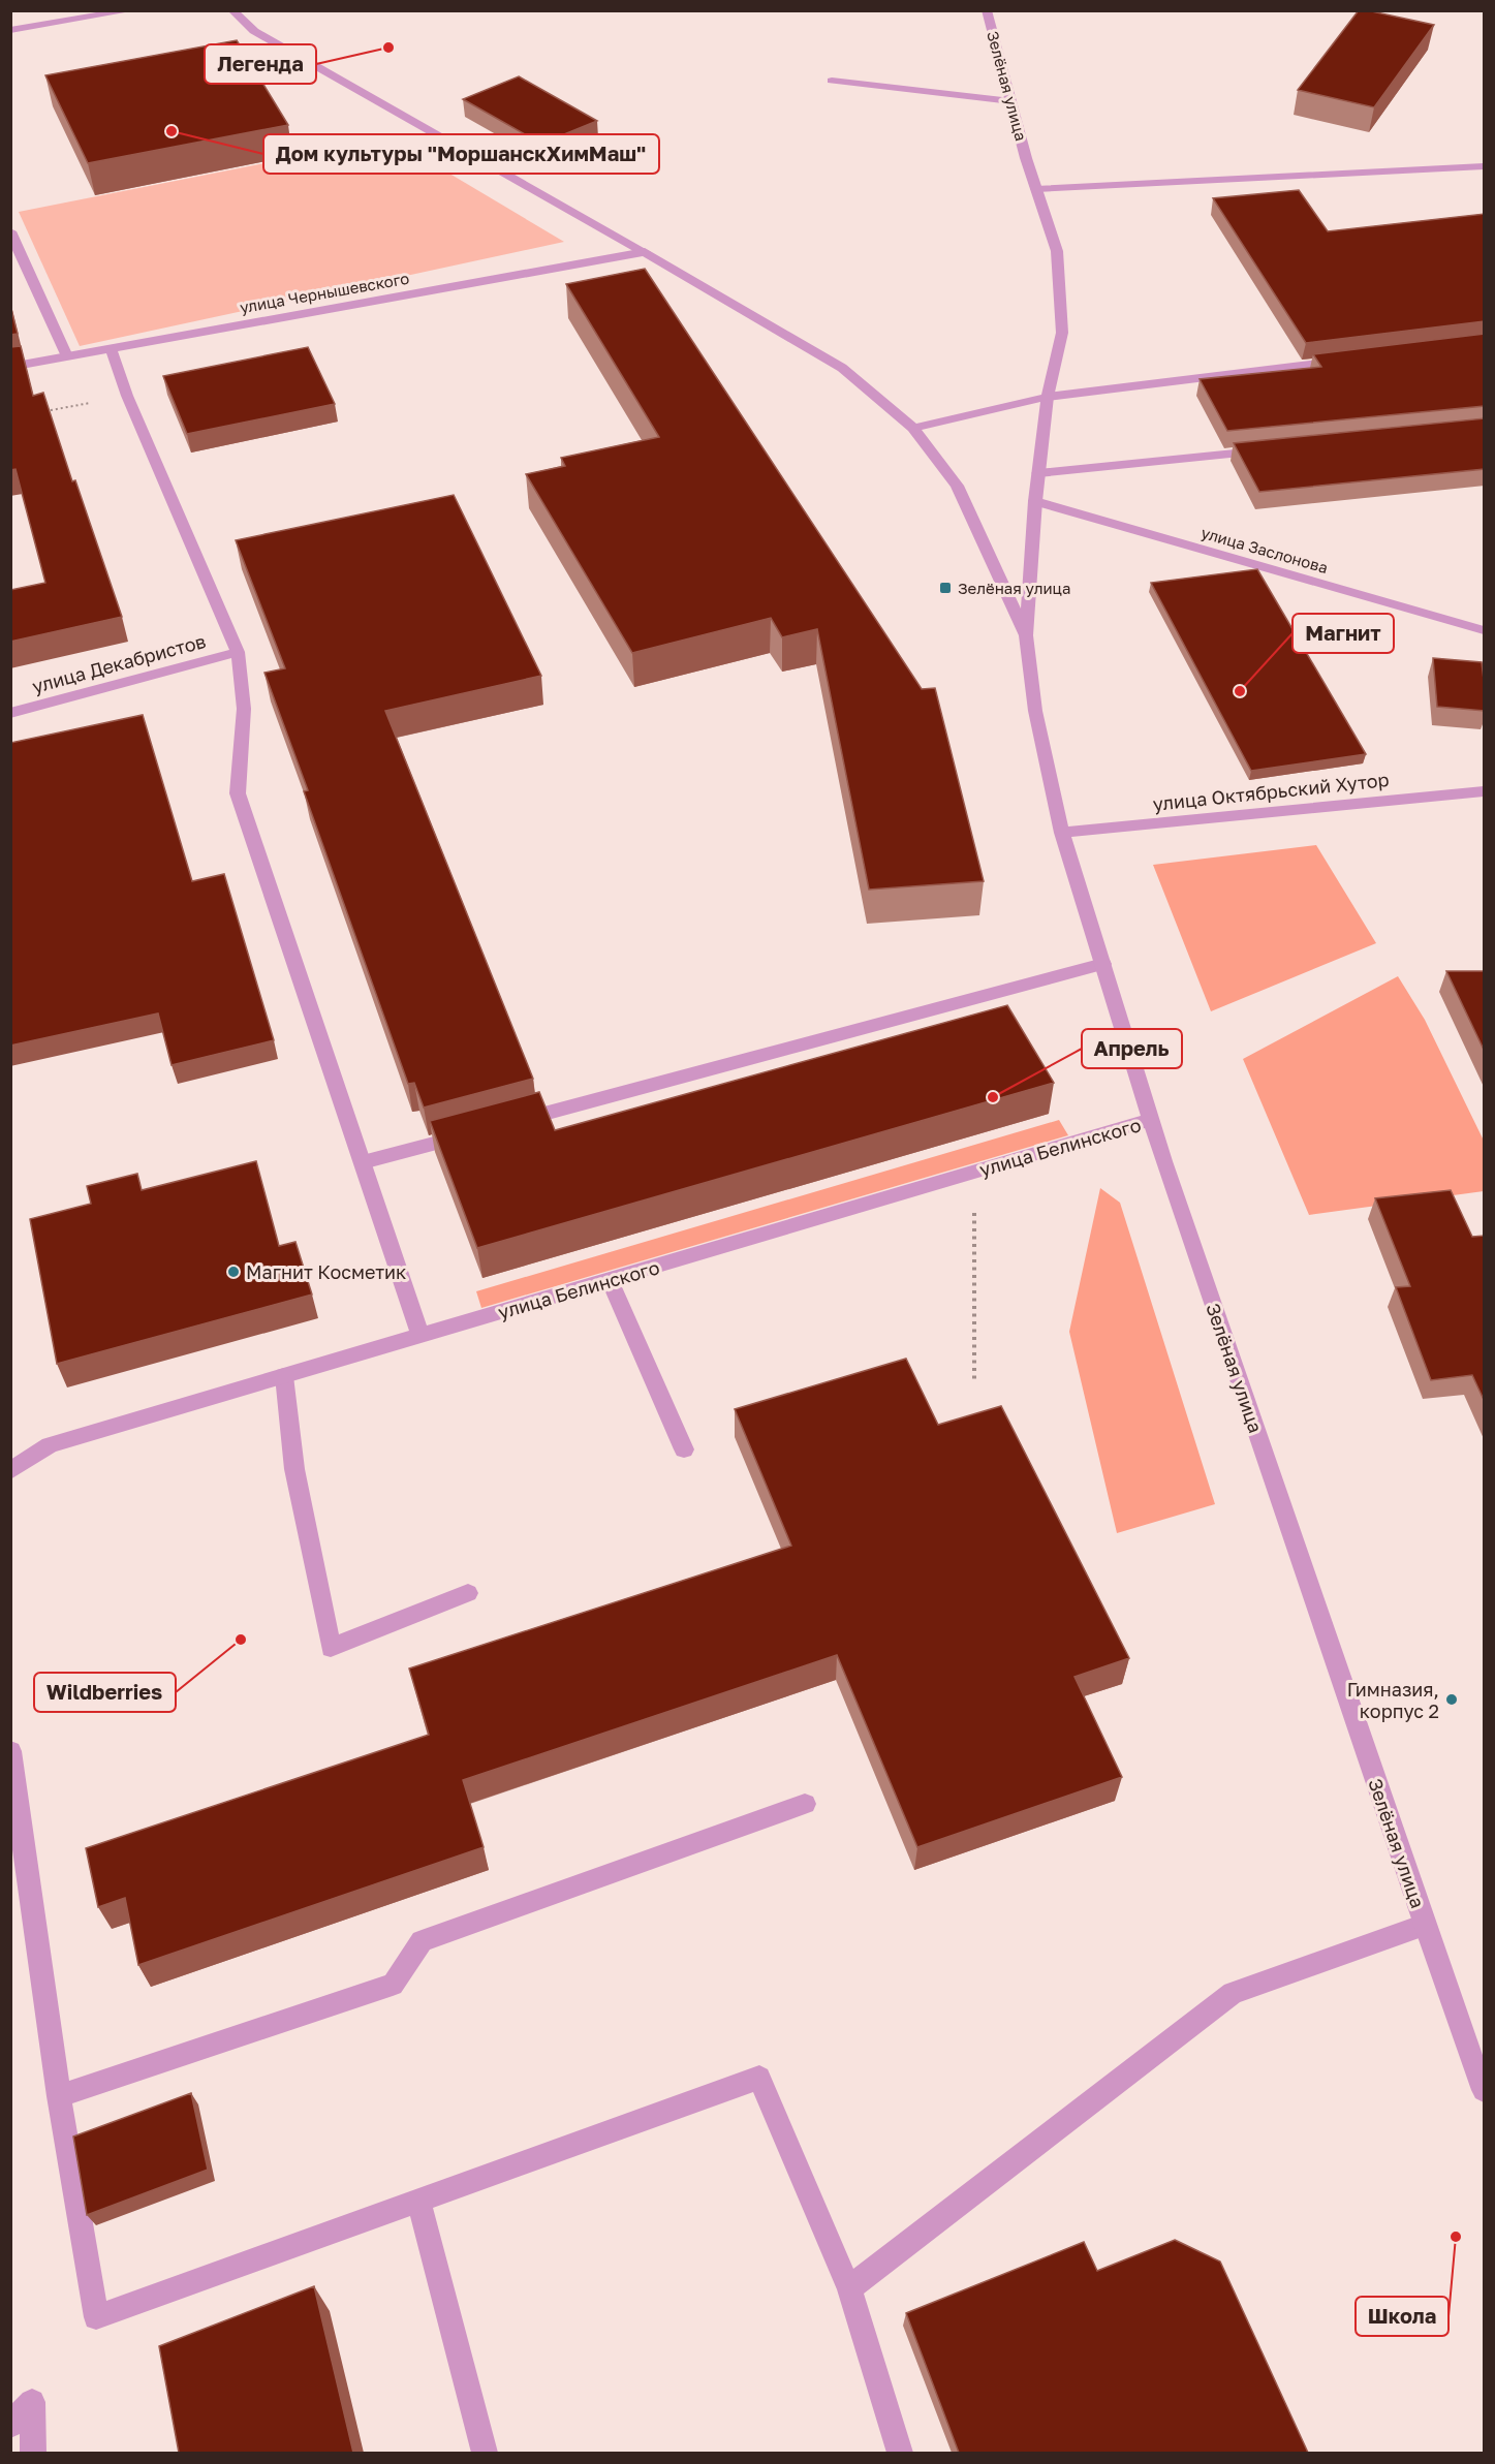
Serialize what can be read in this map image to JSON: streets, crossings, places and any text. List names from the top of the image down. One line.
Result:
{"streets":{"street":["Зелёная улица","улица Чернышевского","улица Заслонова","улица Декабристов","улица Октябрьский Хутор","улица Белинского"]},"crossings":[["Зелёная улица","улица Чернышевского"],["Зелёная улица","улица Заслонова"],["Зелёная улица","улица Октябрьский Хутор"],["Зелёная улица","улица Белинского"]],"places":{"other":["Легенда","Дом культуры \"МоршанскХимМаш\"","Магнит","Апрель","Магнит Косметик","Wildberries","Гимназия, корпус 2","Школа"],"transit":["Зелёная улица"]}}
